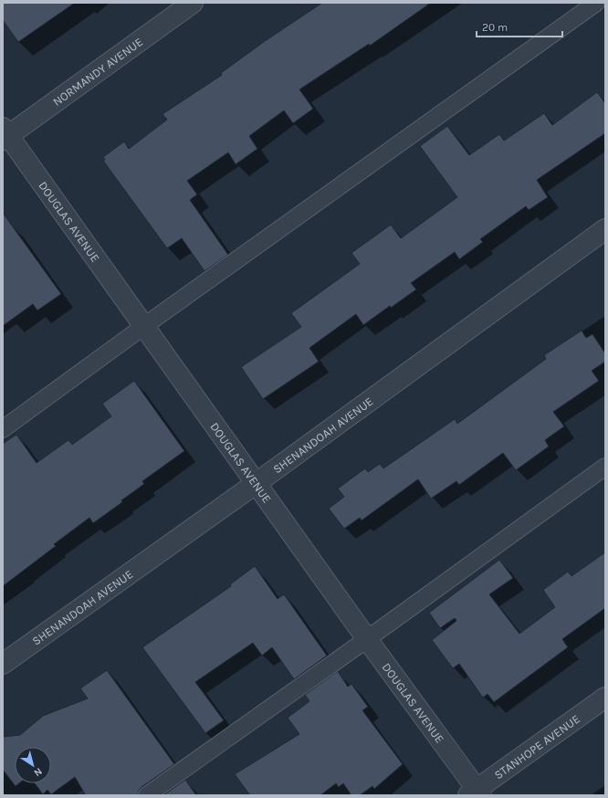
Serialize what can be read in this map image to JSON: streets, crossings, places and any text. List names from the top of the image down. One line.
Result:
{"streets":{"street":["NORMANDY AVENUE","DOUGLAS AVENUE","SHENANDOAH AVENUE","STANHOPE AVENUE"]},"crossings":[["NORMANDY AVENUE","DOUGLAS AVENUE"],["DOUGLAS AVENUE","SHENANDOAH AVENUE"],["DOUGLAS AVENUE","STANHOPE AVENUE"]],"scale_bar":"20 m","north":"bottom right"}
